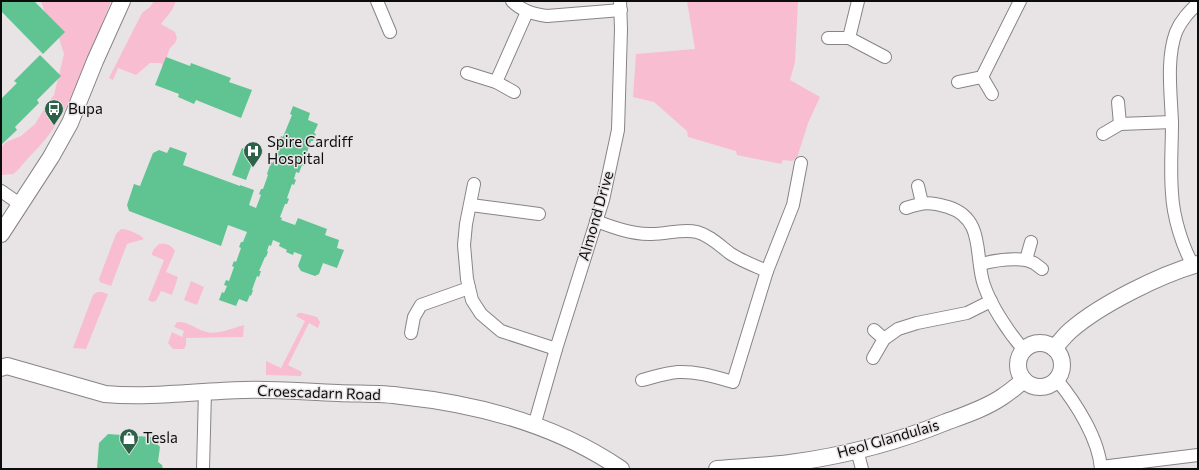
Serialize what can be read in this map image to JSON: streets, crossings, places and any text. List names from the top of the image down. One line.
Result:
{"streets":{"street":["Almond Drive","Croescadarn Road","Heol Glandulais"]},"crossings":[["Almond Drive","Croescadarn Road"]],"places":{"bus stop":["Bupa"],"hospital":["Spire Cardiff Hospital"],"shop":["Tesla"]}}
